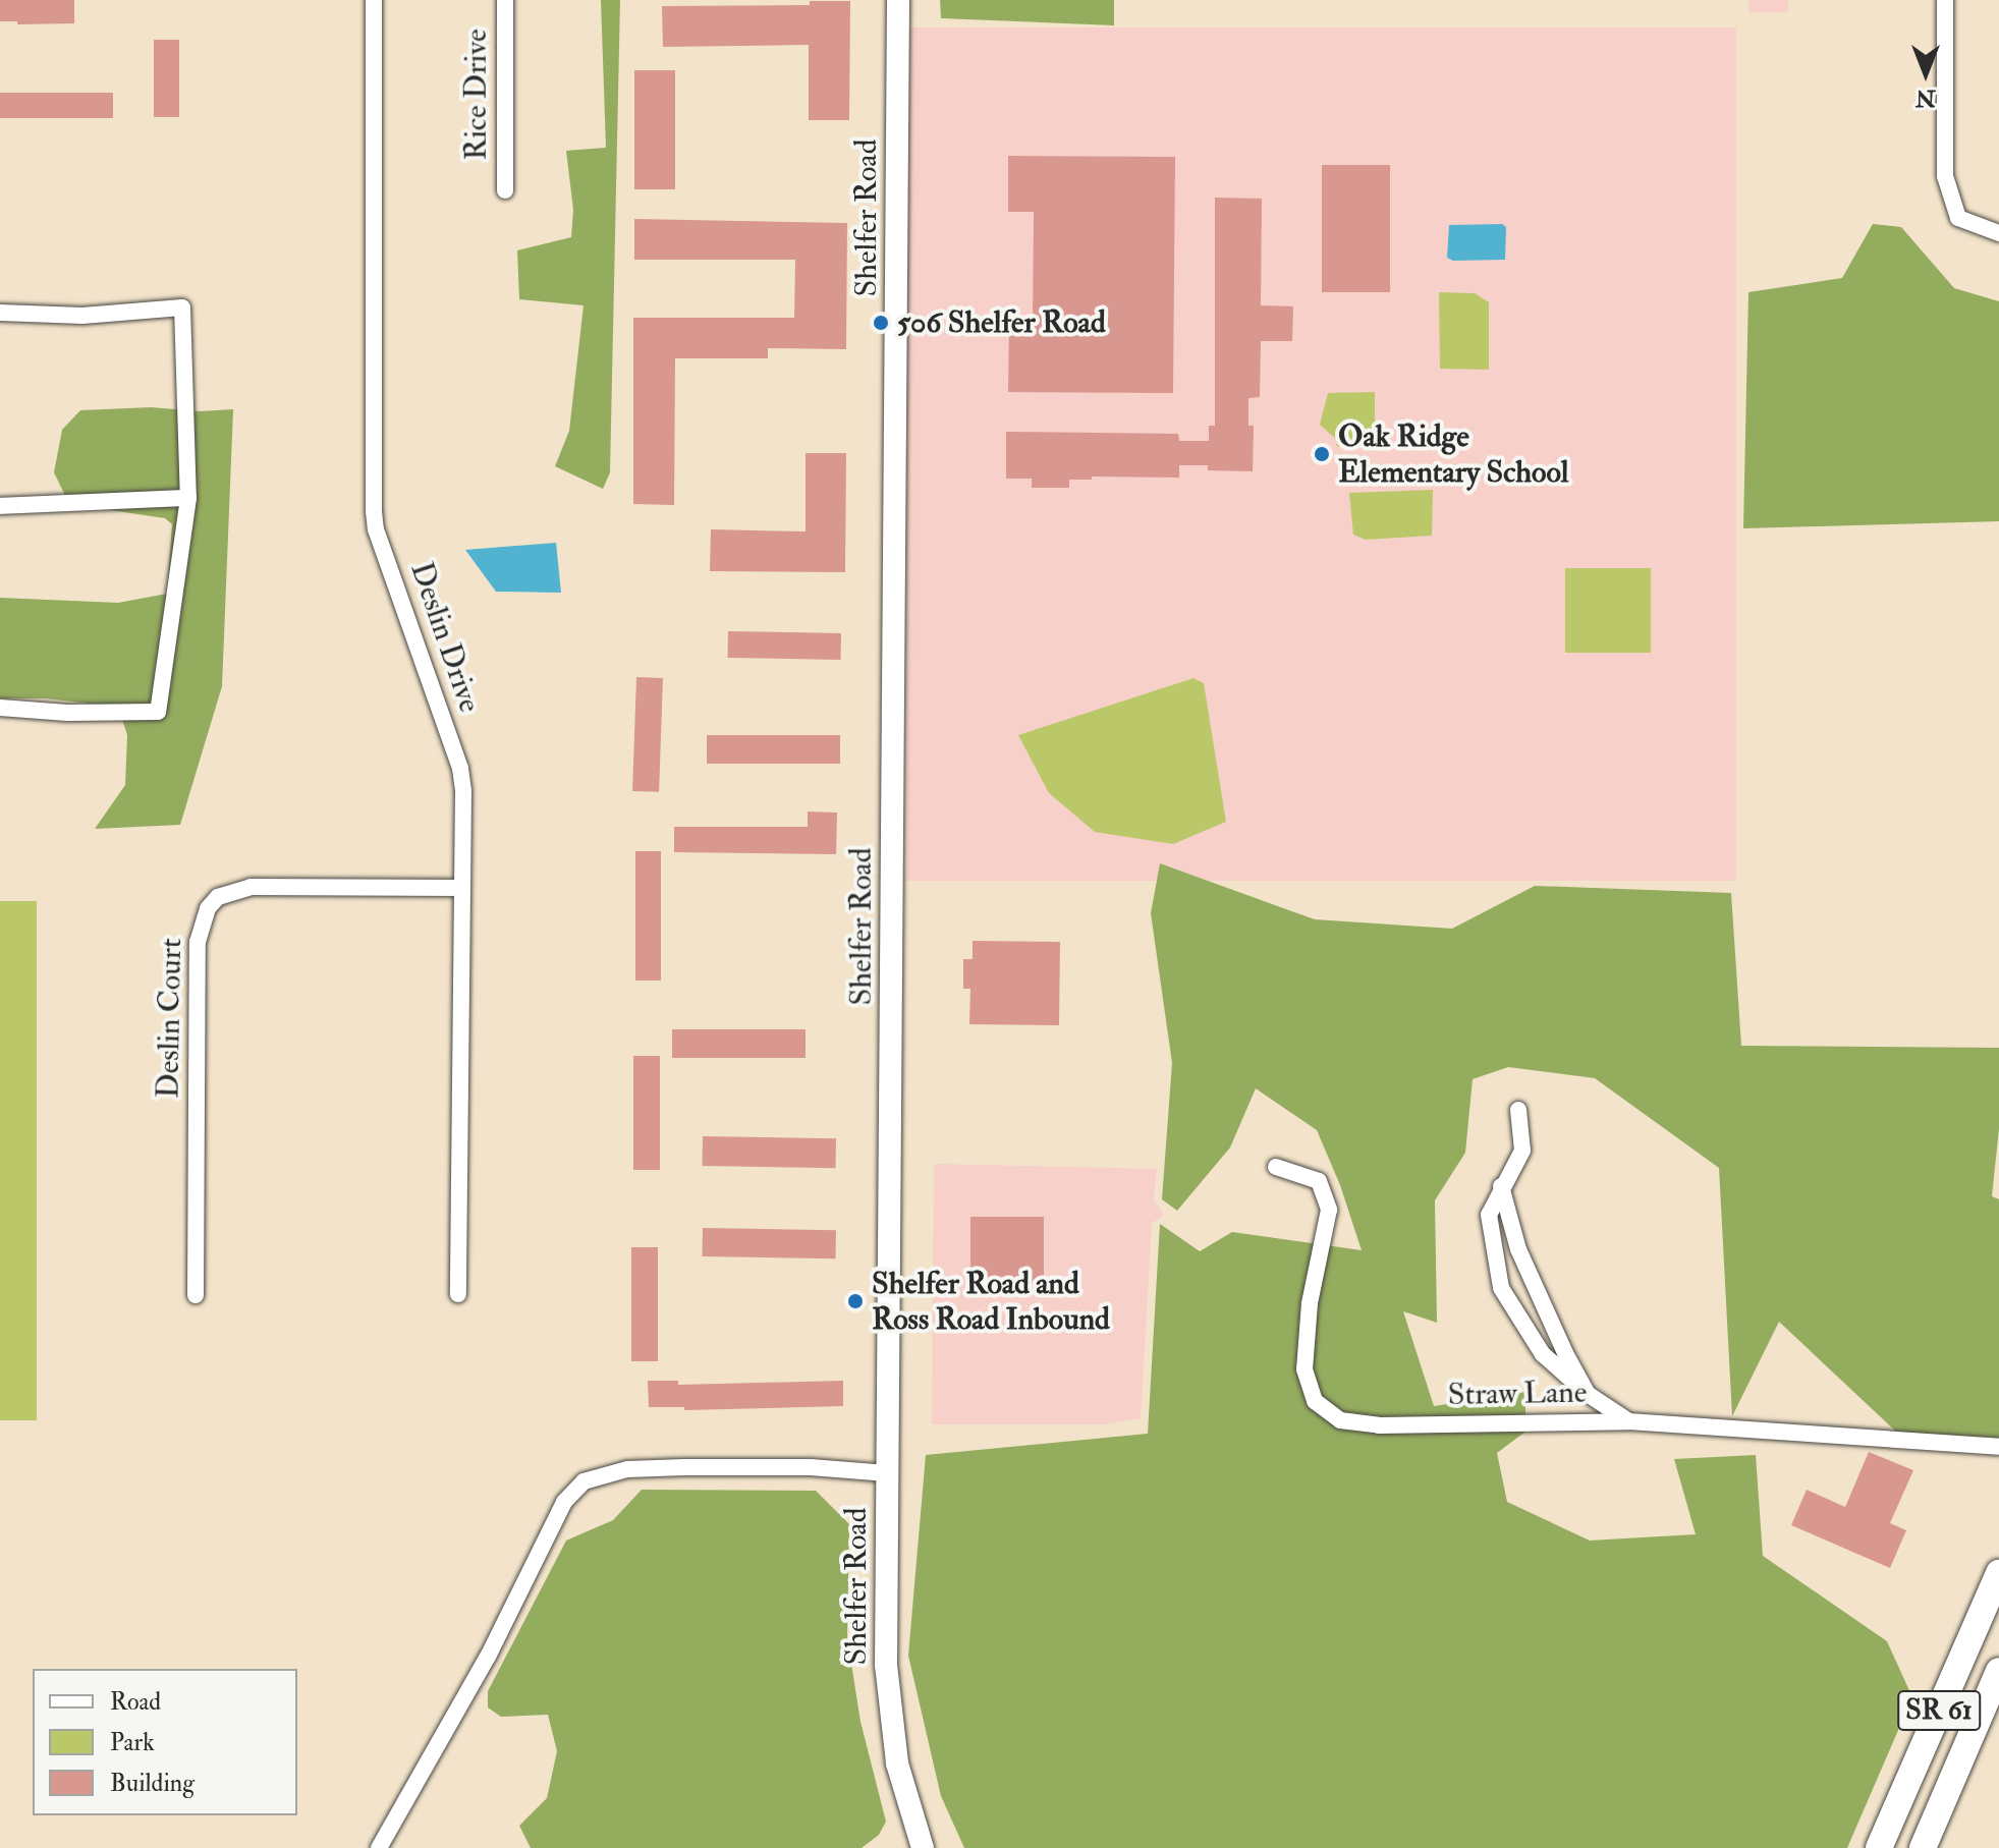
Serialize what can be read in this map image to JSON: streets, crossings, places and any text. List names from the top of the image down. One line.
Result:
{"streets":{"main road":["SR 61"],"street":["Rice Drive","Shelfer Road","Deslin Drive","Deslin Court","Straw Lane"]},"crossings":[["Deslin Drive","Deslin Court"]],"places":["506 Shelfer Road","Oak Ridge Elementary School","Shelfer Road and Ross Road Inbound"],"legend":["Road","Park","Building"],"north":"bottom"}
